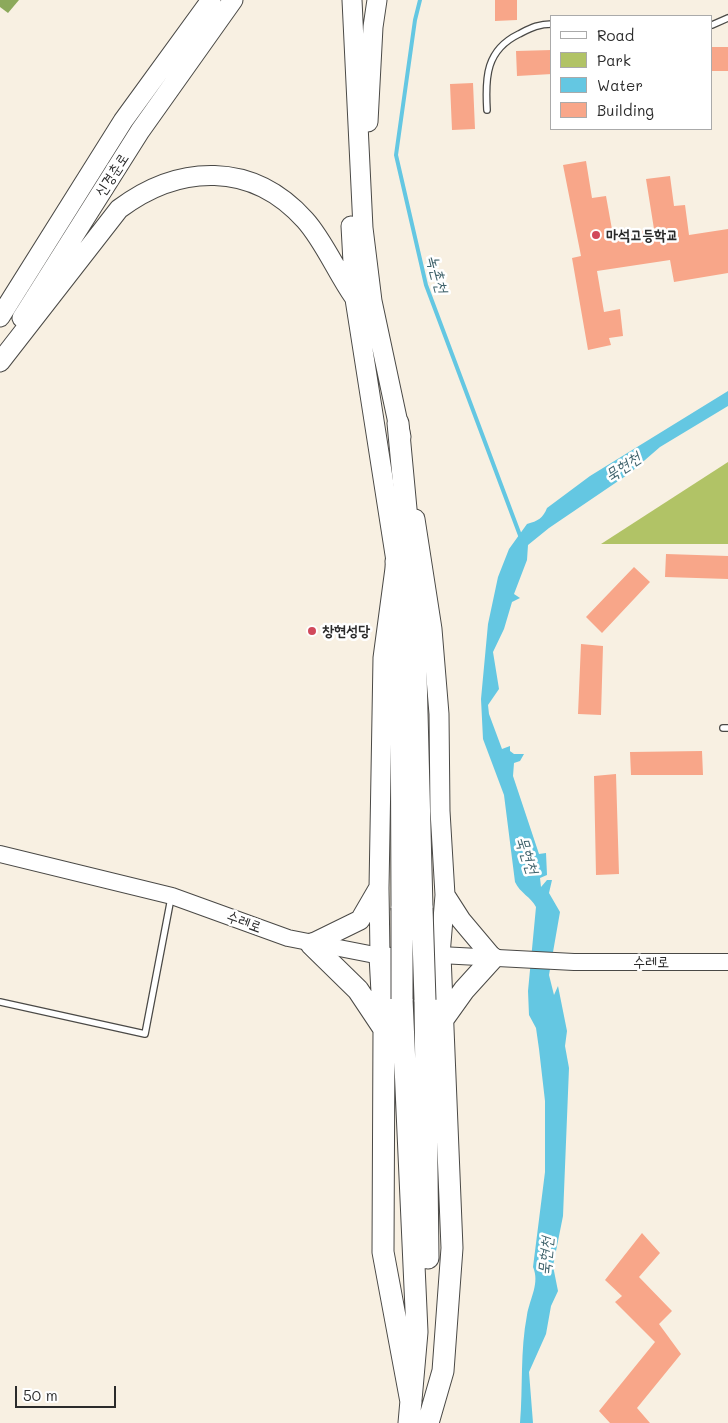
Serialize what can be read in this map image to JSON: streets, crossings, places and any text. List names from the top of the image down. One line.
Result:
{"streets":{"highway":["신경춘로"],"main road":["수레로"]},"water":["녹촌천","묵현천"],"places":["마석고등학교","창현성당"],"legend":["Road","Park","Water","Building"],"scale_bar":"50 m"}
